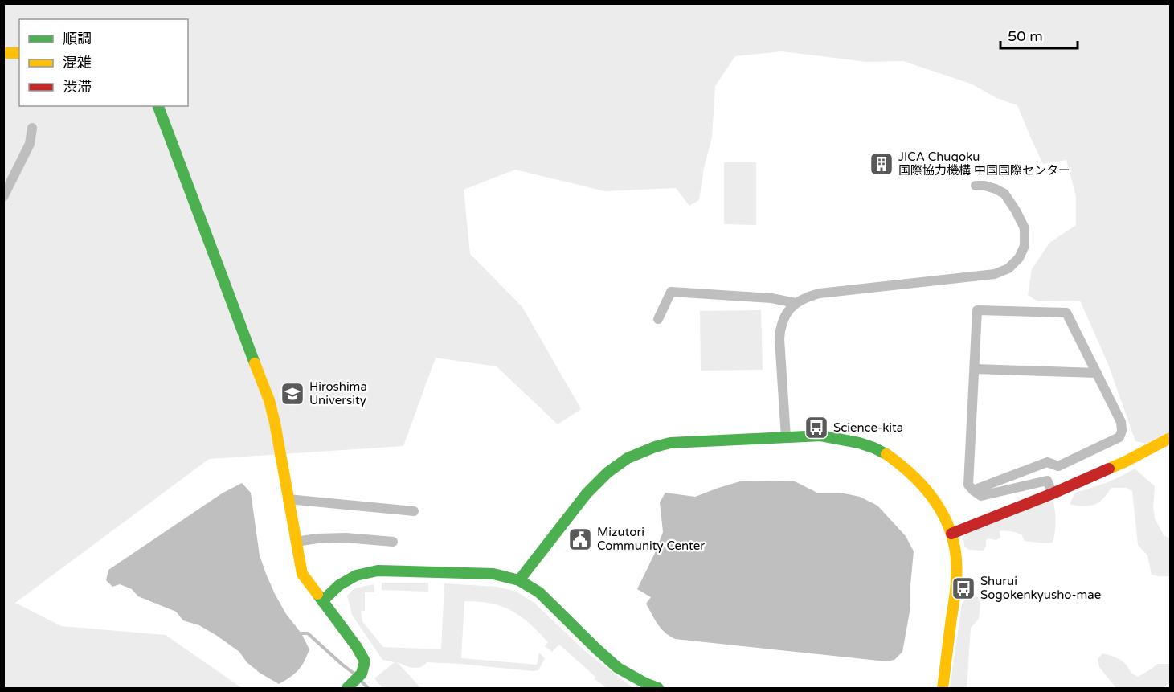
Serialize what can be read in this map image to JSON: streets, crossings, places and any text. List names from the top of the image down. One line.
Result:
{"places":{"building":["JICA Chugoku 国際協力機構 中国国際センター"],"school or university":["Hiroshima University"],"bus stop":["Science-kita","Shurui Sogokenkyusho-mae"],"public building":["Mizutori Community Center"]},"legend":["順調","混雑","渋滞"],"scale_bar":"50 m"}
